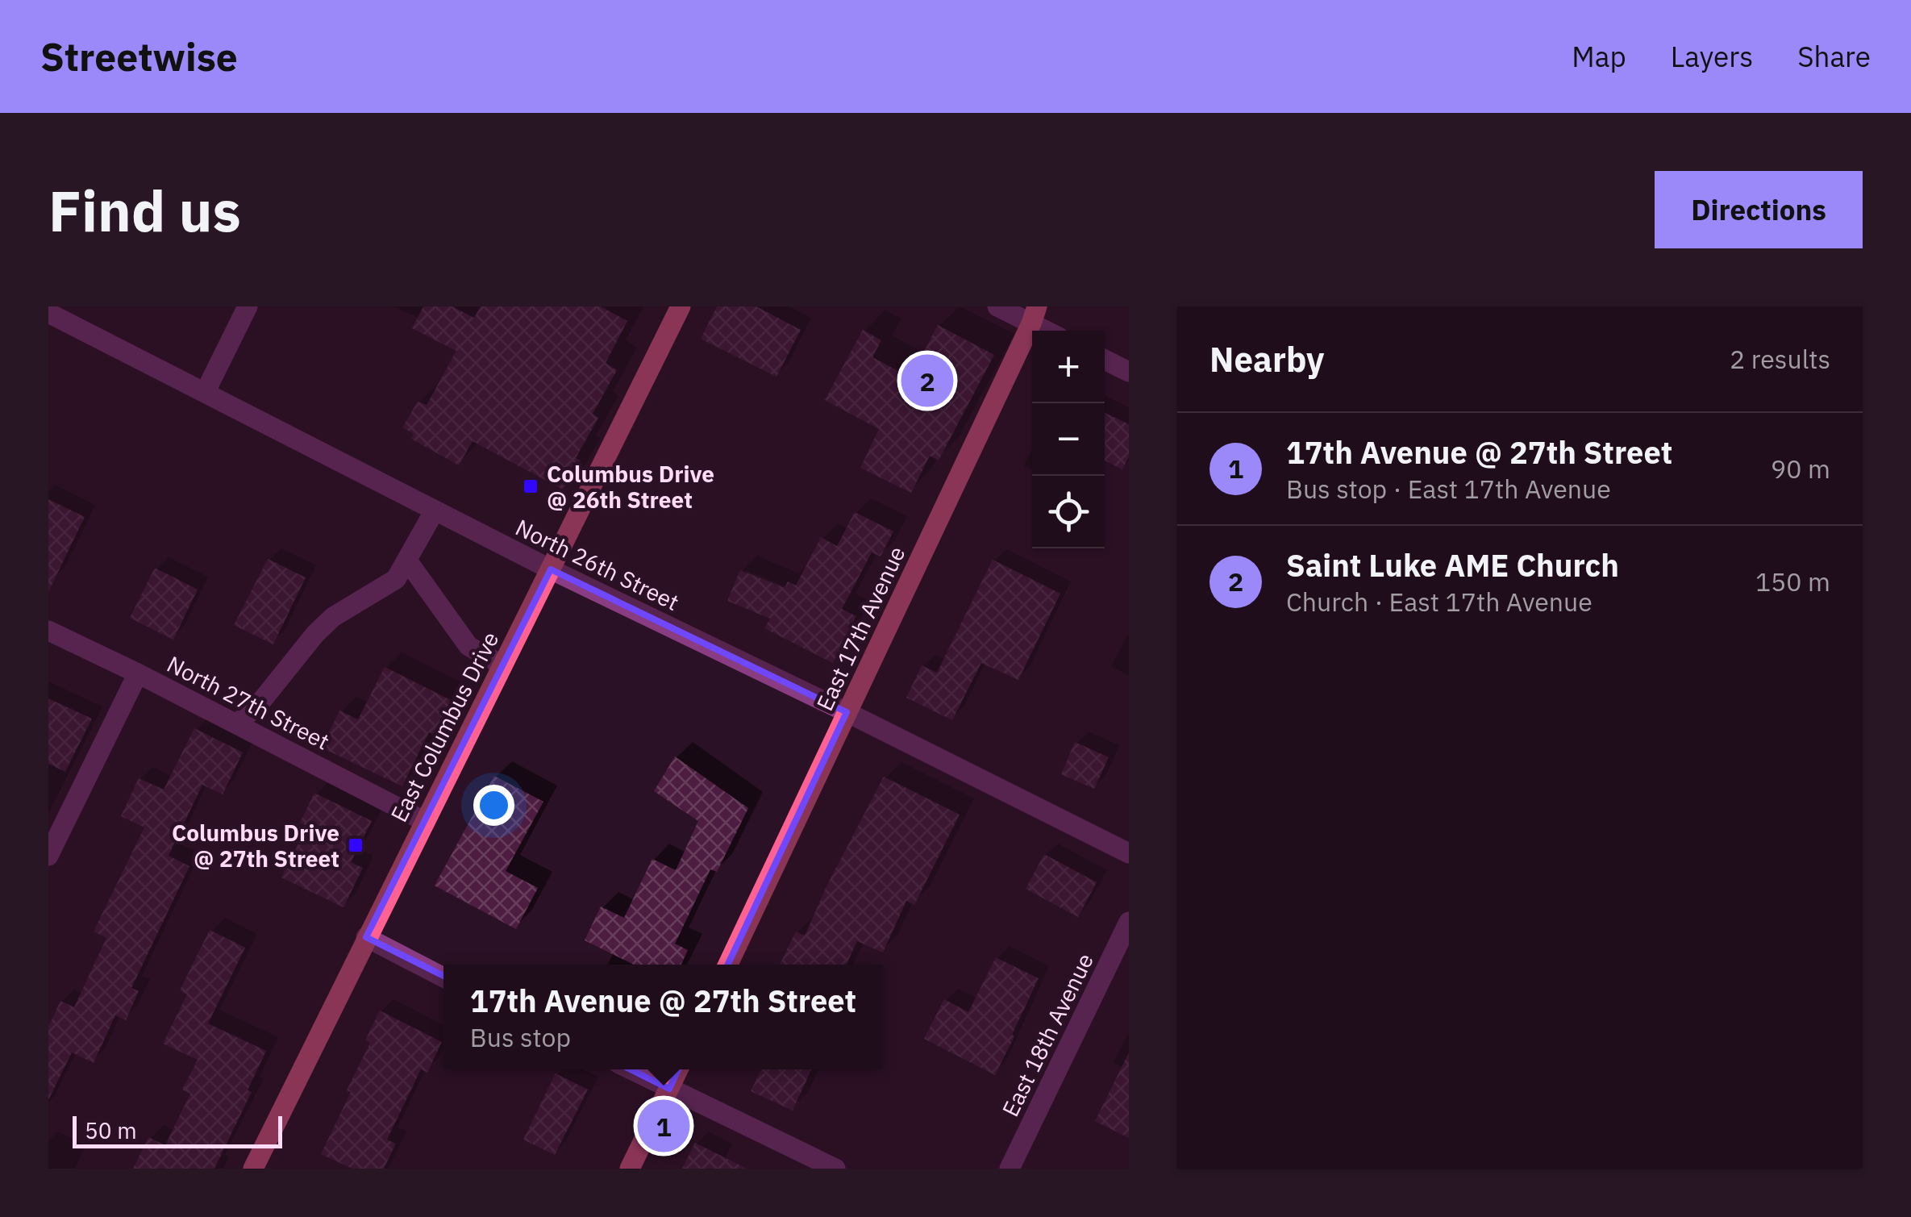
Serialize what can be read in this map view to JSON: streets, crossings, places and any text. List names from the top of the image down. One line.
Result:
{"streets":{"main road":["East 17th Avenue","East Columbus Drive"],"street":["North 26th Street","North 27th Street","East 18th Avenue"]},"crossings":[["North 26th Street","East 17th Avenue"],["North 26th Street","East Columbus Drive"],["North 27th Street","East Columbus Drive"]],"places":{"transit":["Columbus Drive @ 26th Street","Columbus Drive @ 27th Street"]},"scale_bar":"50 m","page":{"header":"Streetwise","nav":["Map","Layers","Share"],"buttons":"Directions","title":"Find us","heading":["Nearby","2 results"],"map_buttons":["+","−"],"pins":["2","1"],"list":[{"mark":"1","name":"17th Avenue @ 27th Street","note":"Bus stop · East 17th Avenue","value":"90 m"},{"mark":"2","name":"Saint Luke AME Church","note":"Church · East 17th Avenue","value":"150 m"}],"popup":["17th Avenue @ 27th Street","Bus stop"],"scale":"50 m"}}
